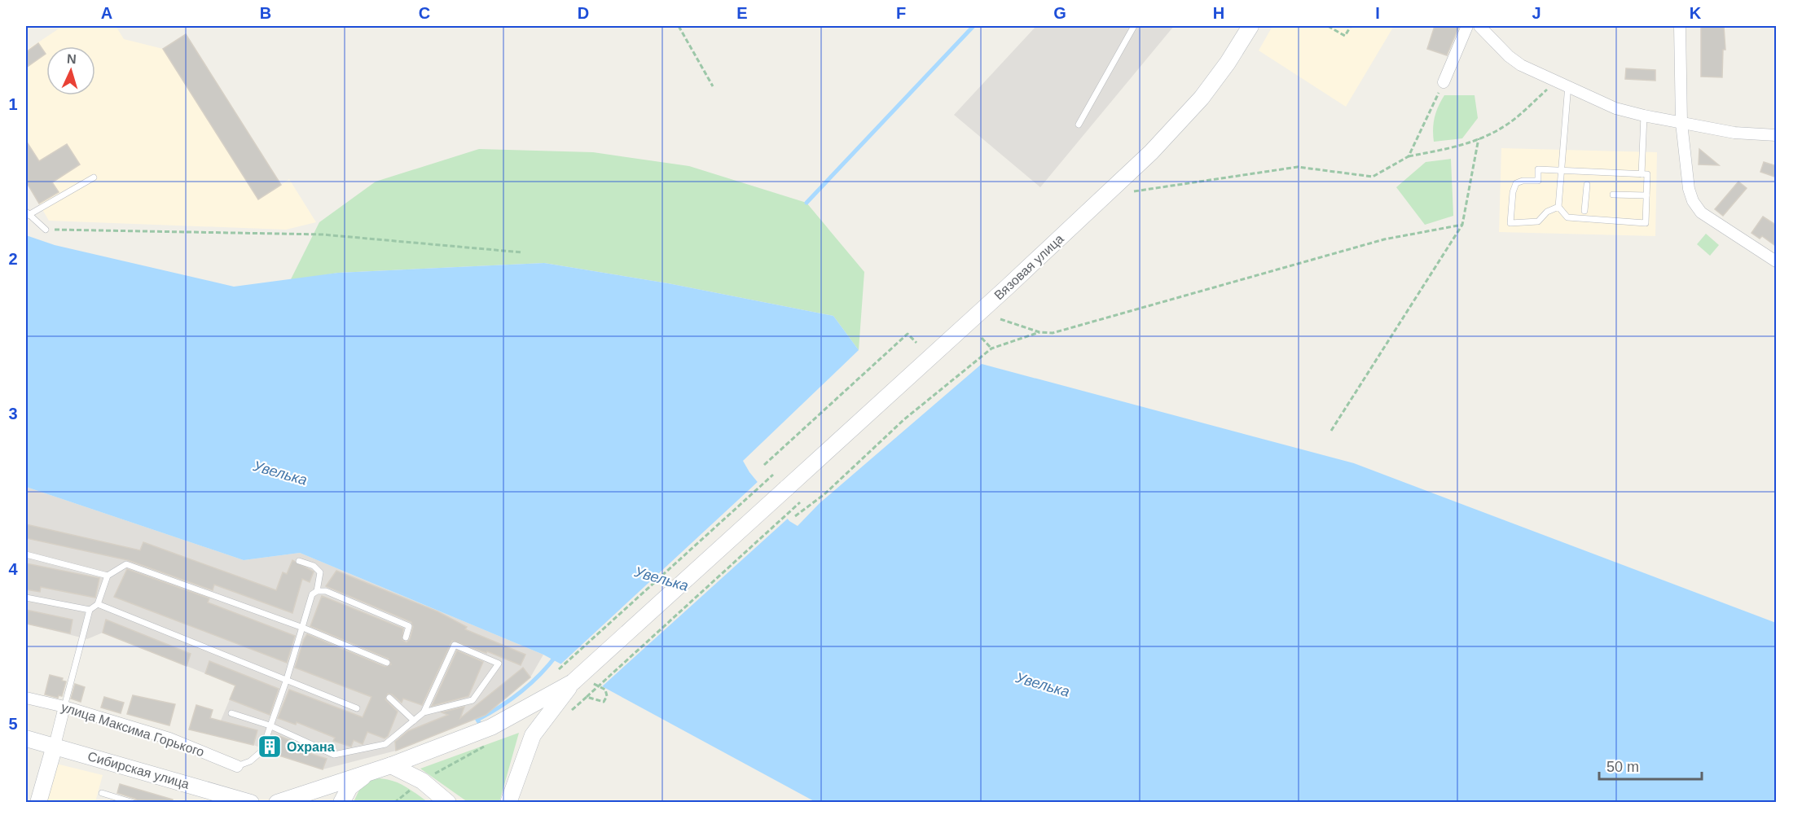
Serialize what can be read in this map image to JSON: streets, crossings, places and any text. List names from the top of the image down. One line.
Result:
{"streets":{"street":["Вязовая улица","улица Максима Горького","Сибирская улица"]},"water":["Увелька"],"places":{"building":["Охрана"]},"scale_bar":"50 m","north":"top","grid":{"columns":["A","B","C","D","E","F","G","H","I","J","K"],"rows":["1","2","3","4","5"]}}
